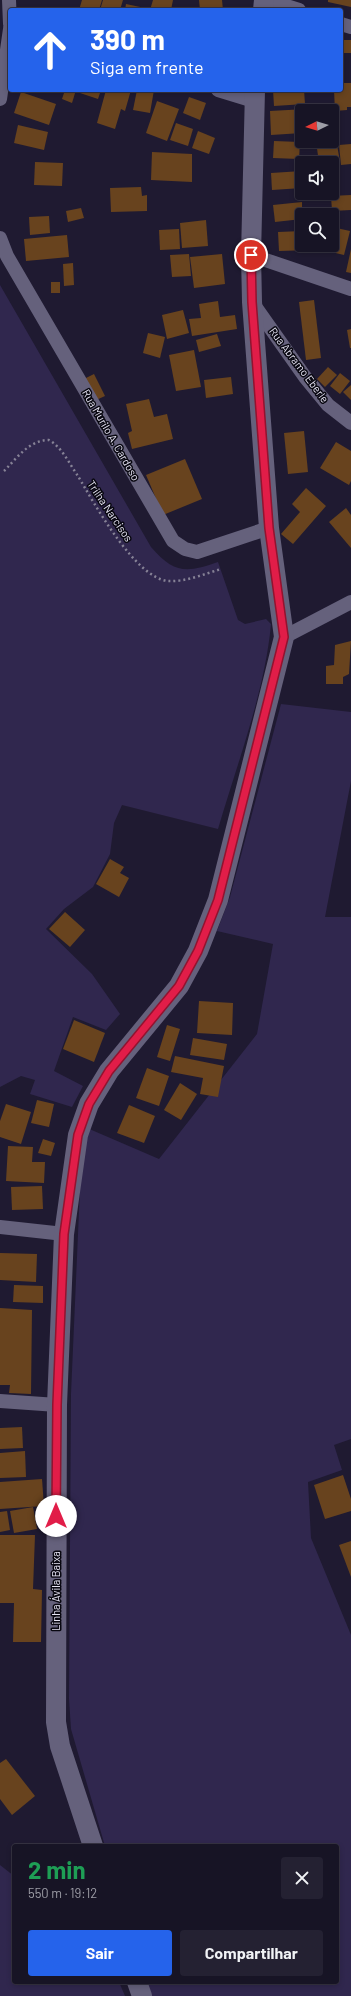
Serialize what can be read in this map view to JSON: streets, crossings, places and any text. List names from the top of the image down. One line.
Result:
{"streets":{"street":["Rua Abramo Eberle","Rua Murilo A. Cardoso","Linha Ávila Baixa"],"path":["Trilha Narcisos"]},"north":"left","page":{"turn":["390 m","Siga em frente"],"heading":["2 min","550 m · 19:12"],"buttons":["Sair","Compartilhar"]}}
